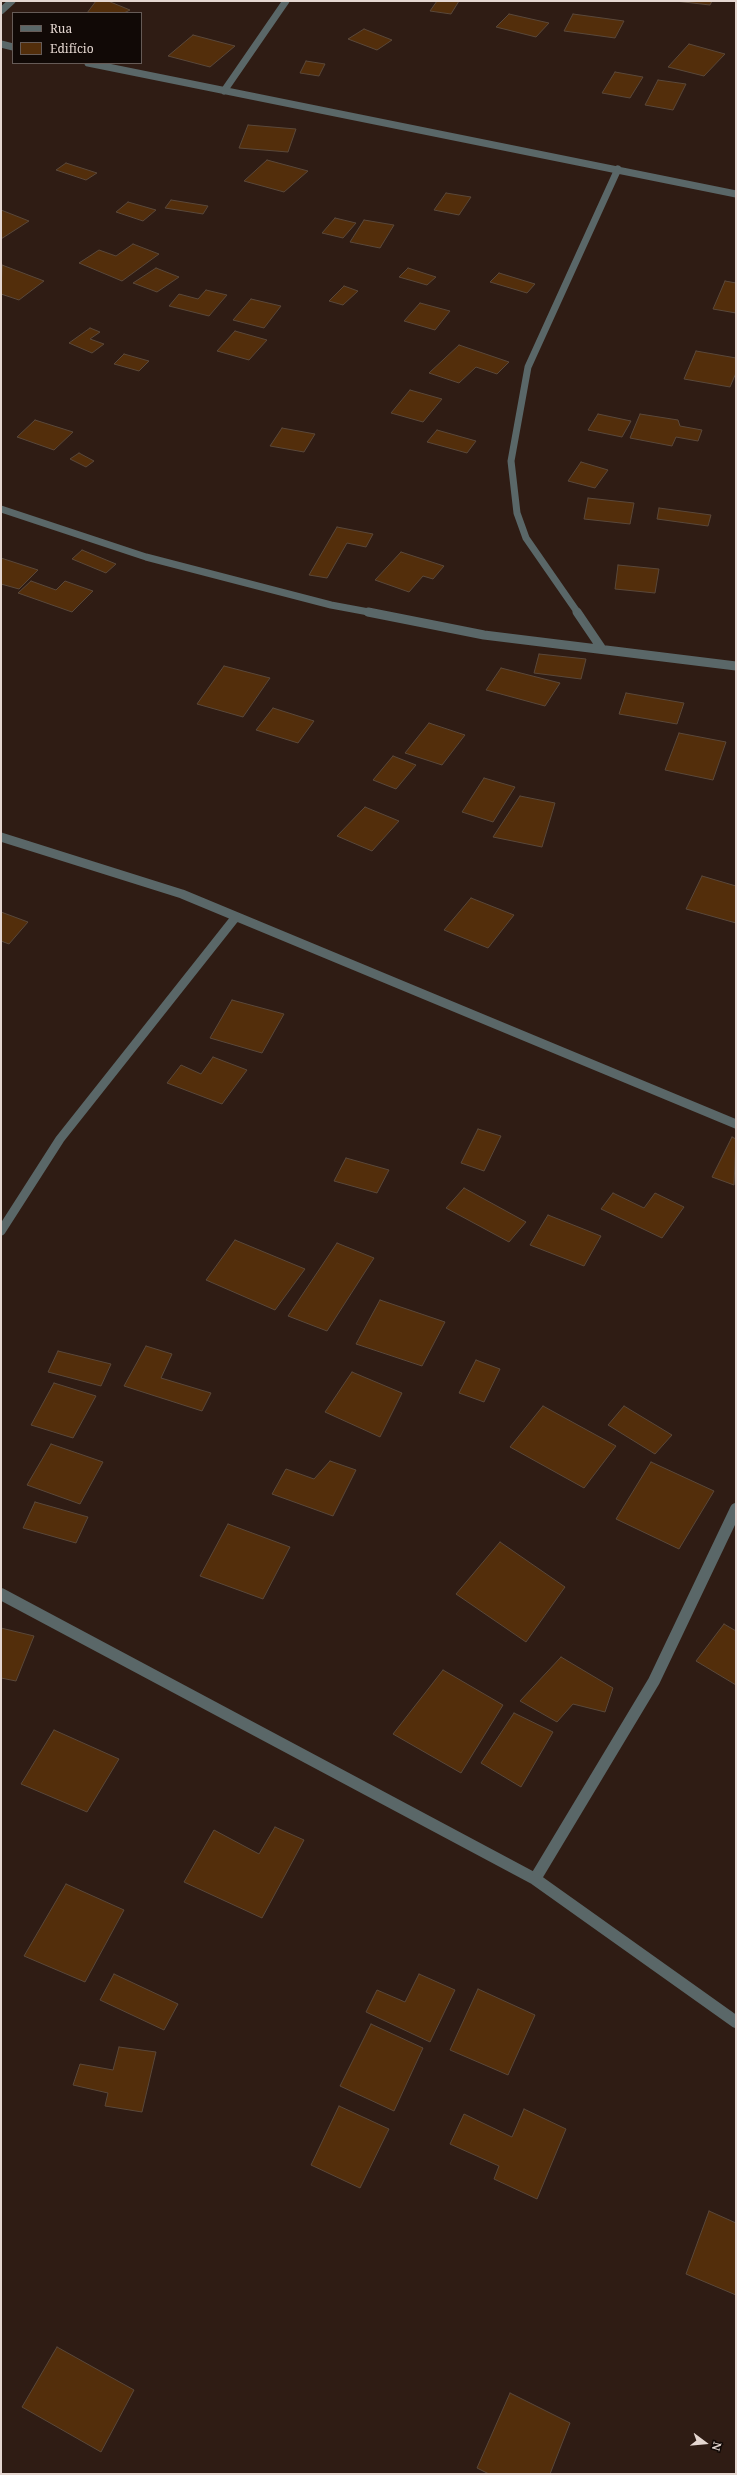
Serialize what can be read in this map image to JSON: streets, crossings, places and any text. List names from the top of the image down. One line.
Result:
{"legend":["Rua","Edifício"],"north":"right"}
